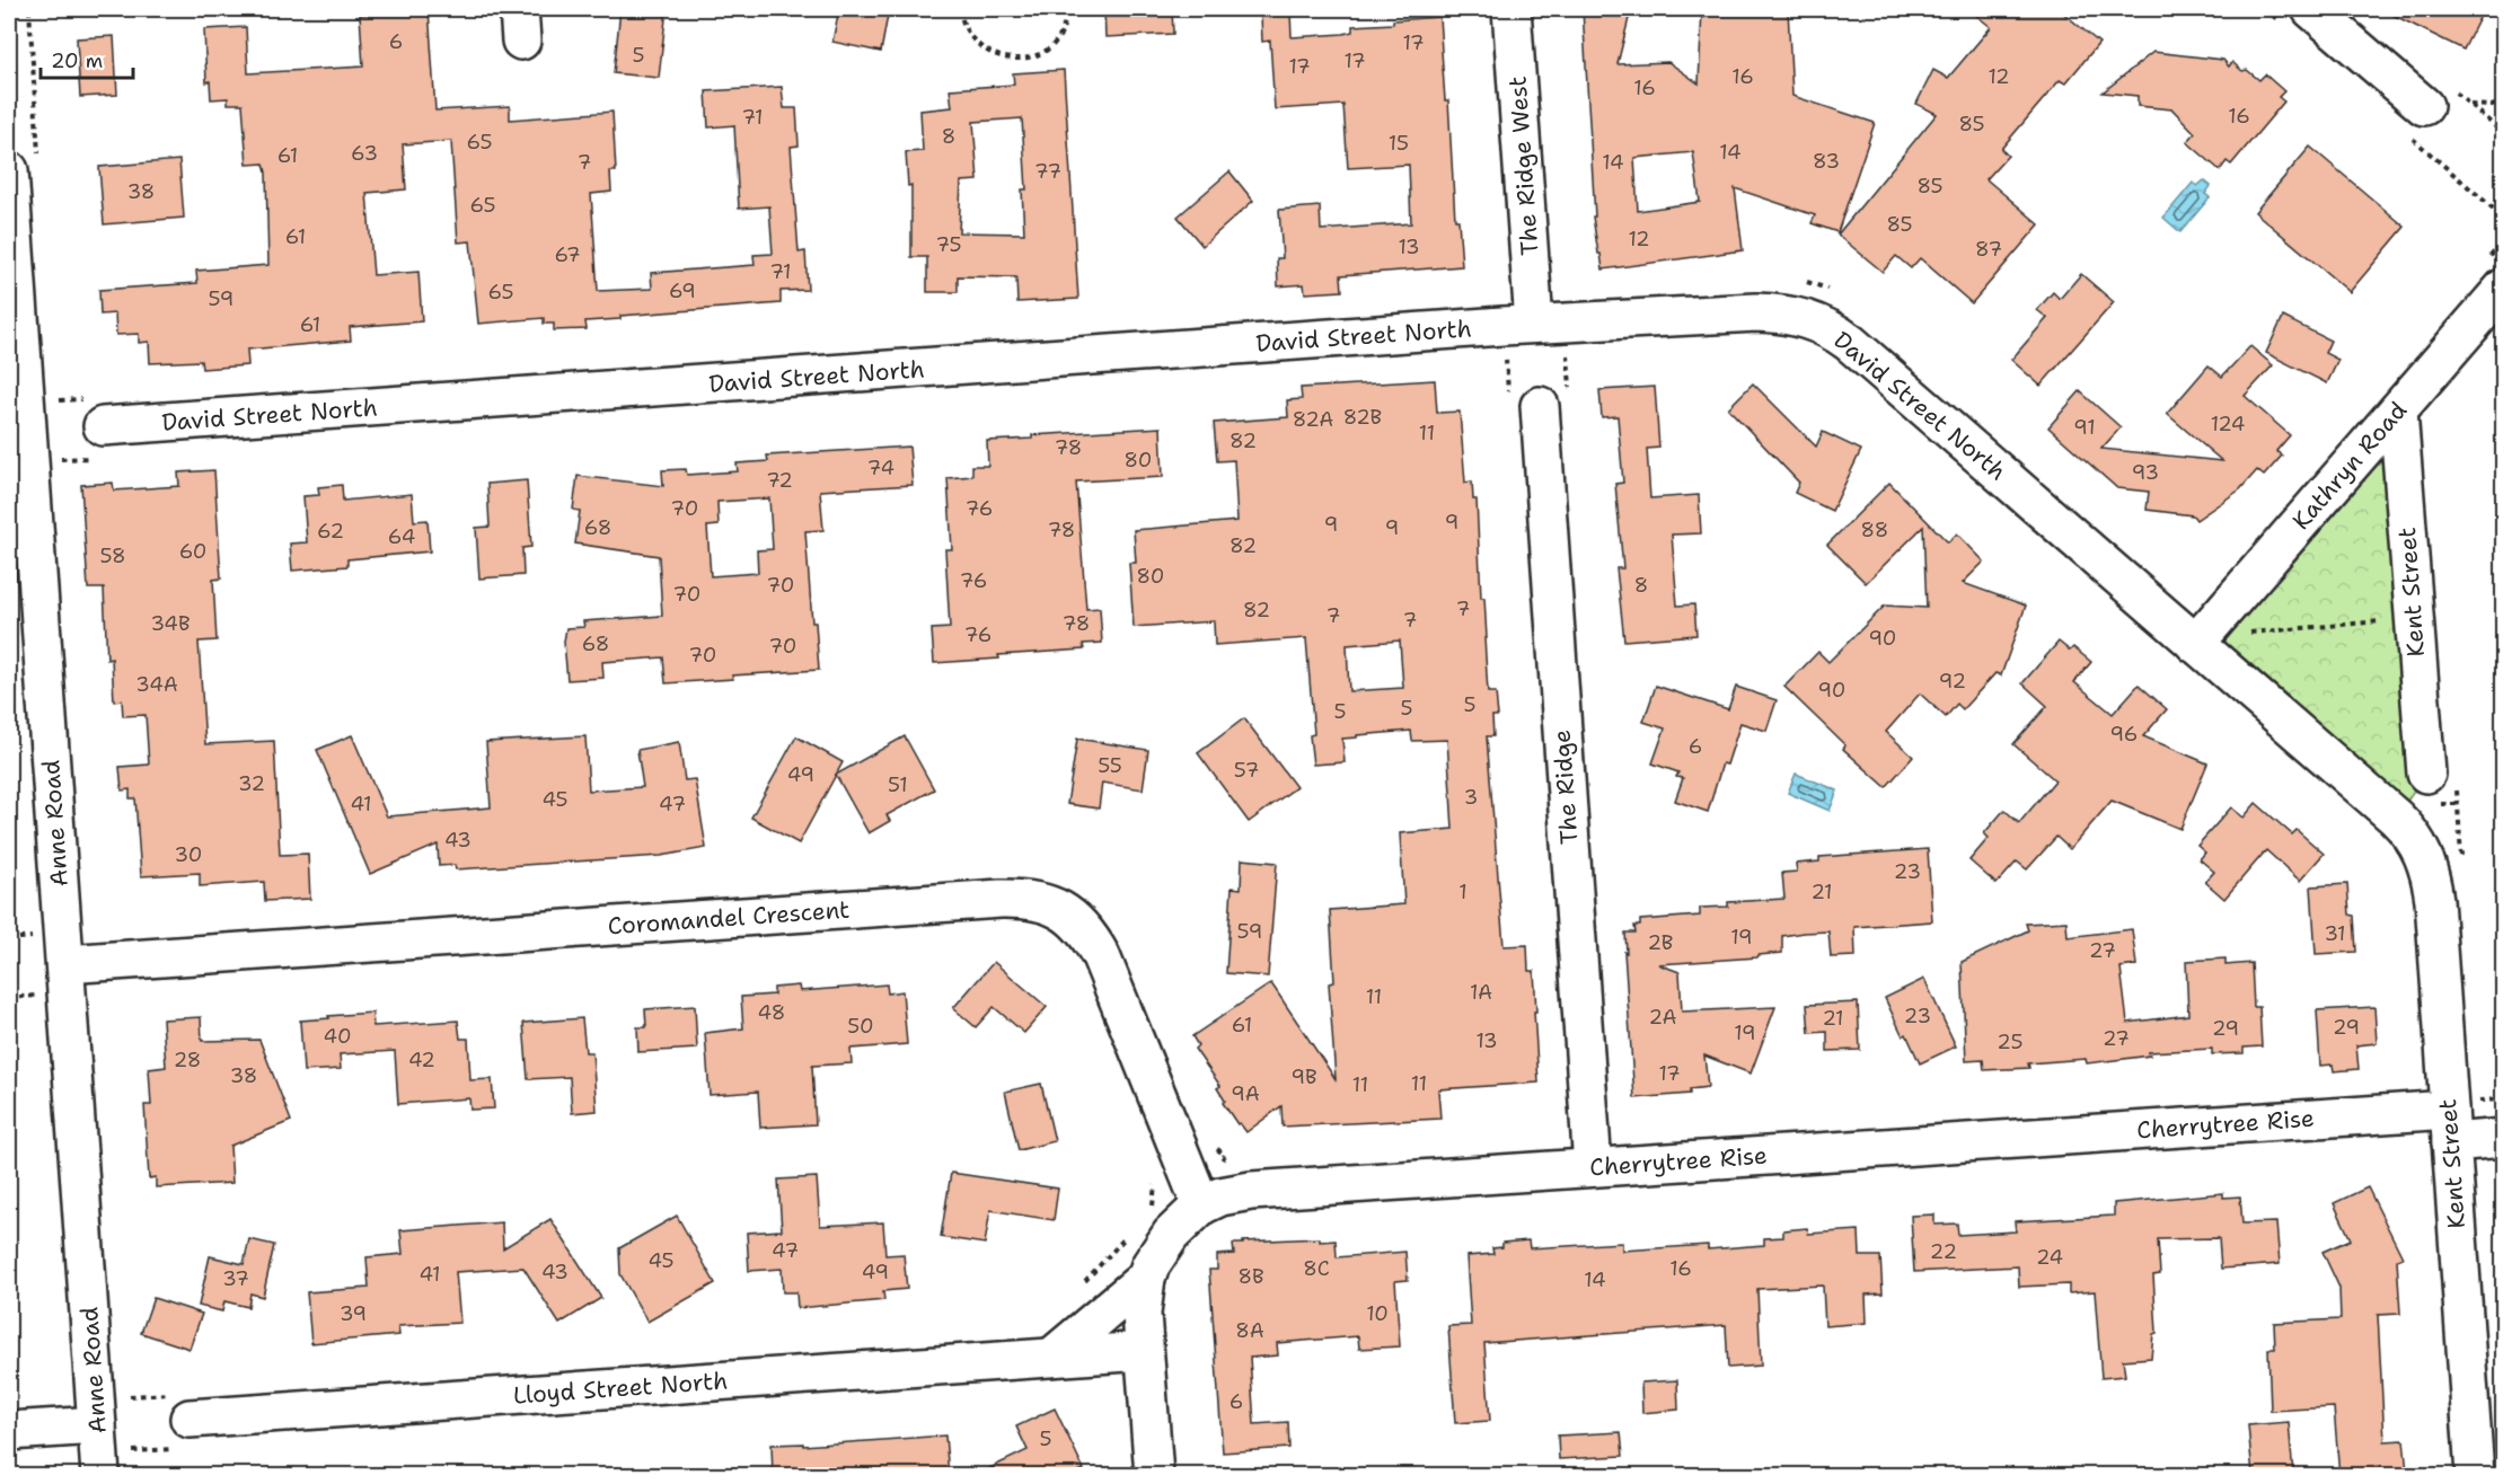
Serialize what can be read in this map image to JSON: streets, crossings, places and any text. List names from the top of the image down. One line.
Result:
{"streets":{"street":["The Ridge West","David Street North","Kathryn Road","Kent Street","The Ridge","Anne Road","Coromandel Crescent","Cherrytree Rise","Lloyd Street North"]},"crossings":[["The Ridge West","David Street North"],["David Street North","Kathryn Road"],["David Street North","Kent Street"],["Kathryn Road","Kent Street"],["Kent Street","Cherrytree Rise"],["The Ridge","Cherrytree Rise"],["Anne Road","Coromandel Crescent"],["Coromandel Crescent","Cherrytree Rise"],["Cherrytree Rise","Lloyd Street North"]],"house_numbers":["6","17","5","17","17","16","12","16","16","71","85","8","65","15","14","63","61","83","7","14","77","85","38","65","85","61","12","75","13","87","67","71","69","65","59","61","82B","82A","124","91","11","82","78","80","74","93","72","70","76","9","9","68","9","78","88","62","64","82","60","58","80","76","70","8","70","7","82","7","7","34B","78","76","90","68","70","70","92","34A","90","5","5","5","96","6","55","57","49","32","51","3","45","41","47","43","30","23","1","21","59","31","19","2B","27","1A","11","48","23","2A","21","61","50","29","29","19","40","27","13","25","28","42","17","38","9B","11","11","9A","47","22","24","45","8C","16","43","49","41","8B","37","14","39","10","8A","6","5"],"scale_bar":"20 m"}
